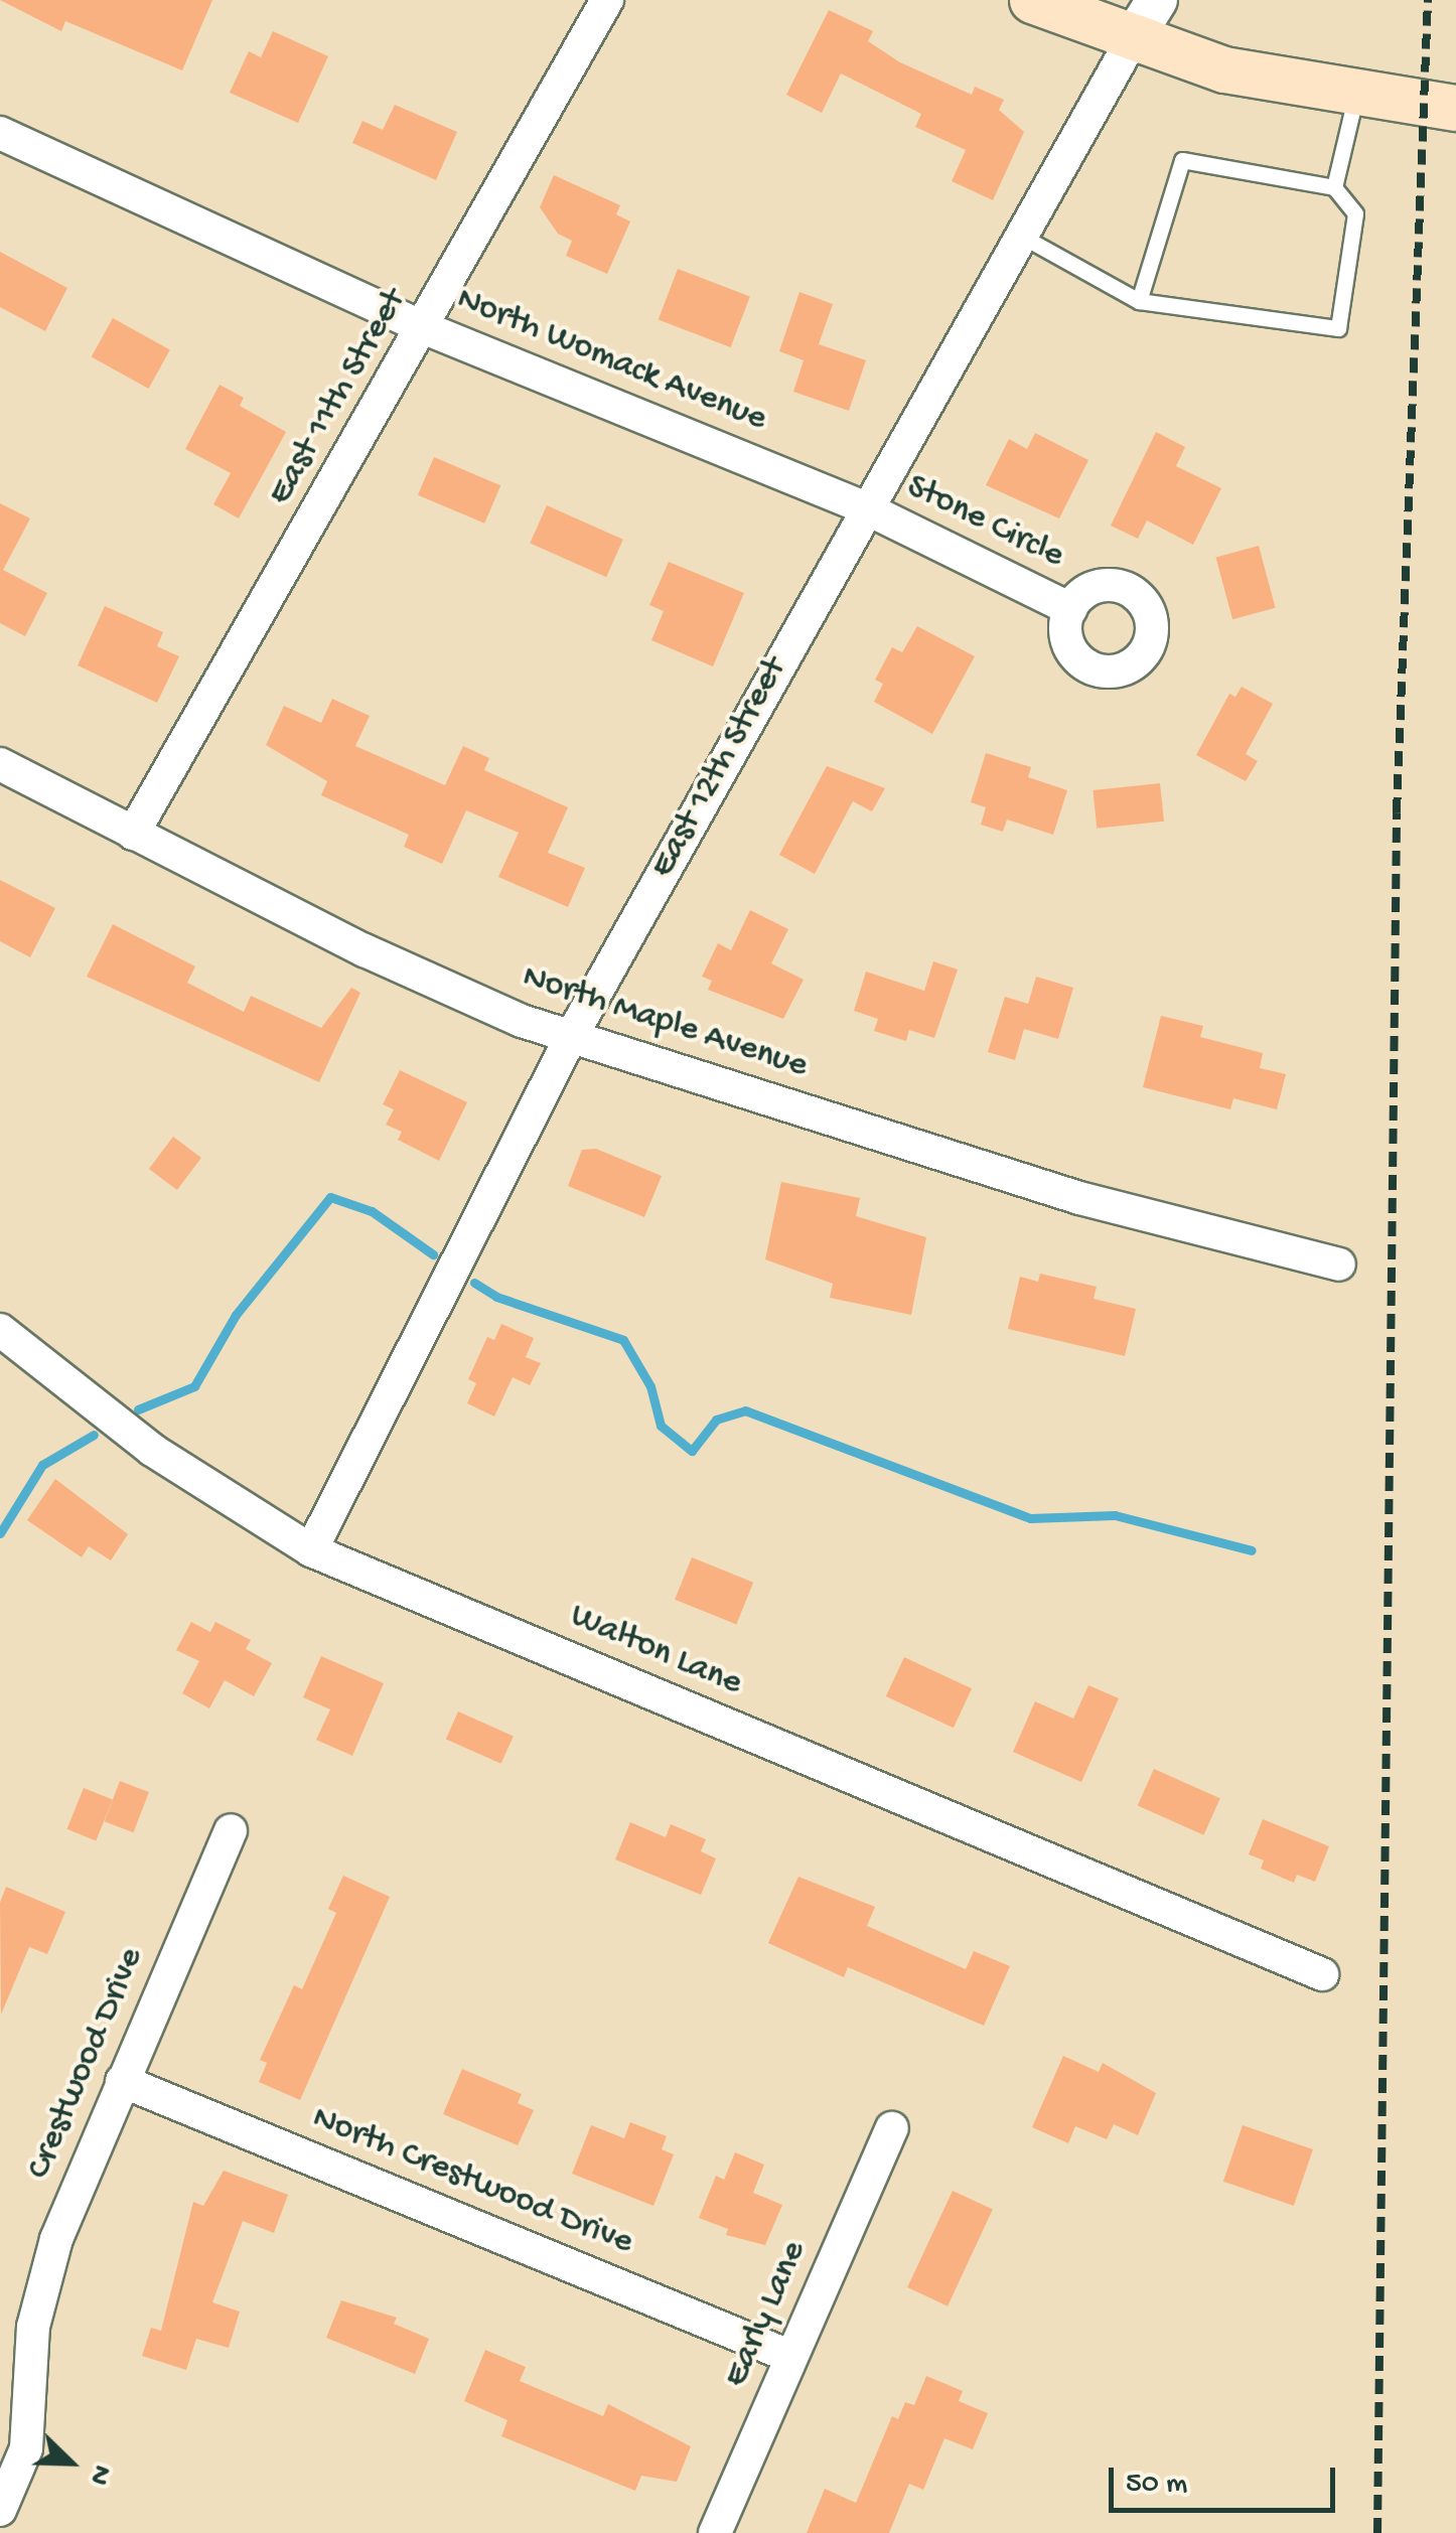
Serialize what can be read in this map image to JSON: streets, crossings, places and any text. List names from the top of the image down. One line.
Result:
{"streets":{"street":["North Womack Avenue","East 11th Street","Stone Circle","East 12th Street","North Maple Avenue","Walton Lane","Crestwood Drive","North Crestwood Drive","Early Lane"]},"crossings":[["North Womack Avenue","East 11th Street"],["North Womack Avenue","Stone Circle"],["North Womack Avenue","East 12th Street"],["East 11th Street","North Maple Avenue"],["Stone Circle","East 12th Street"],["East 12th Street","North Maple Avenue"],["East 12th Street","Walton Lane"],["Crestwood Drive","North Crestwood Drive"],["North Crestwood Drive","Early Lane"]],"scale_bar":"50 m","north":"bottom right"}
